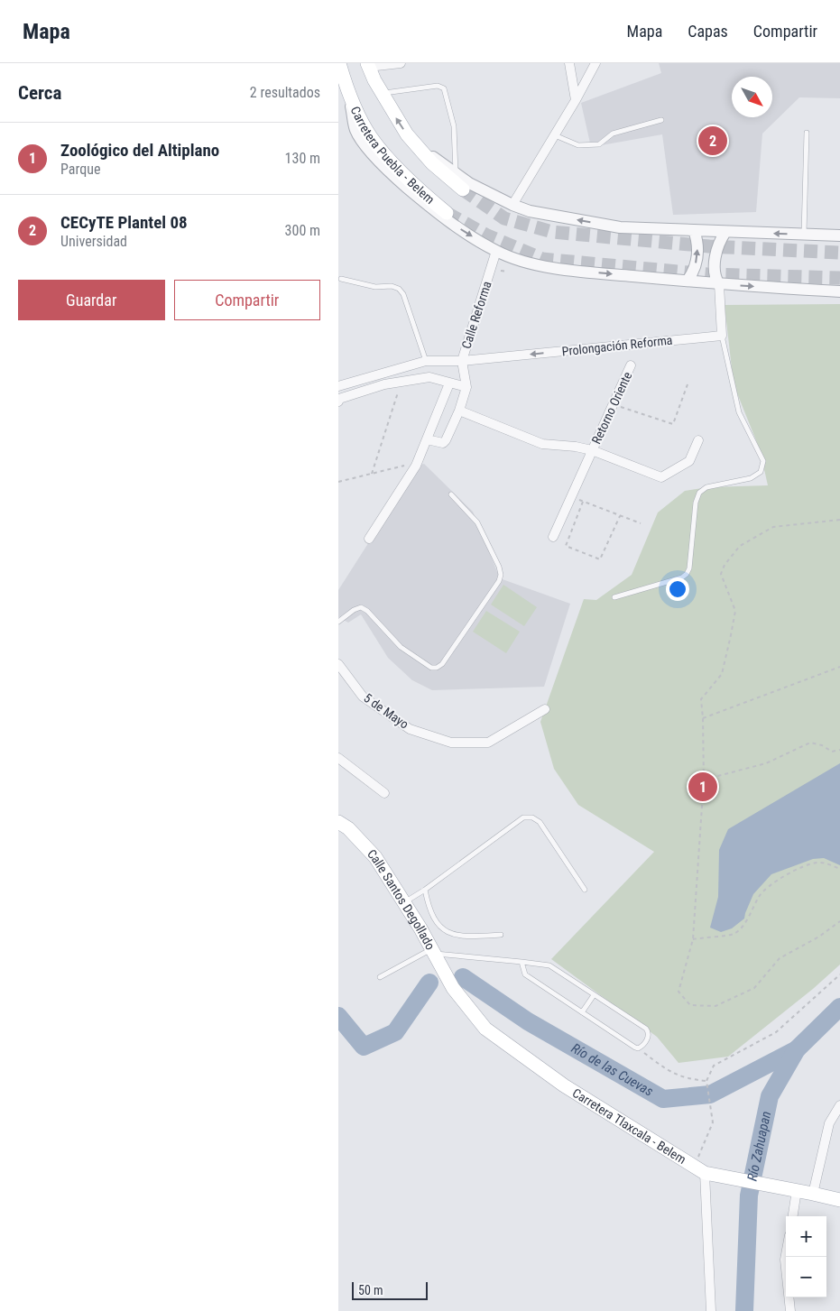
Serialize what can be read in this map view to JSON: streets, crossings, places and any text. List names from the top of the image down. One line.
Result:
{"streets":{"main road":["Carretera Puebla - Belem","Calle Santos Degollado","Carretera Tlaxcala - Belem"],"street":["Calle Reforma","Prolongación Reforma","Retorno Oriente","5 de Mayo"]},"crossings":[["Calle Reforma","Prolongación Reforma"],["Calle Santos Degollado","Carretera Tlaxcala - Belem"]],"water":["Río de las Cuevas","Río Zahuapan"],"scale_bar":"50 m","north":"bottom right","page":{"header":"Mapa","nav":["Mapa","Capas","Compartir"],"heading":["Cerca","2 resultados"],"list":[{"mark":"1","name":"Zoológico del Altiplano","note":"Parque","value":"130 m"},{"mark":"2","name":"CECyTE Plantel 08","note":"Universidad","value":"300 m"}],"pins":["2","1"],"buttons":["Guardar","Compartir"],"map_buttons":["+","−"],"scale":"50 m"}}
